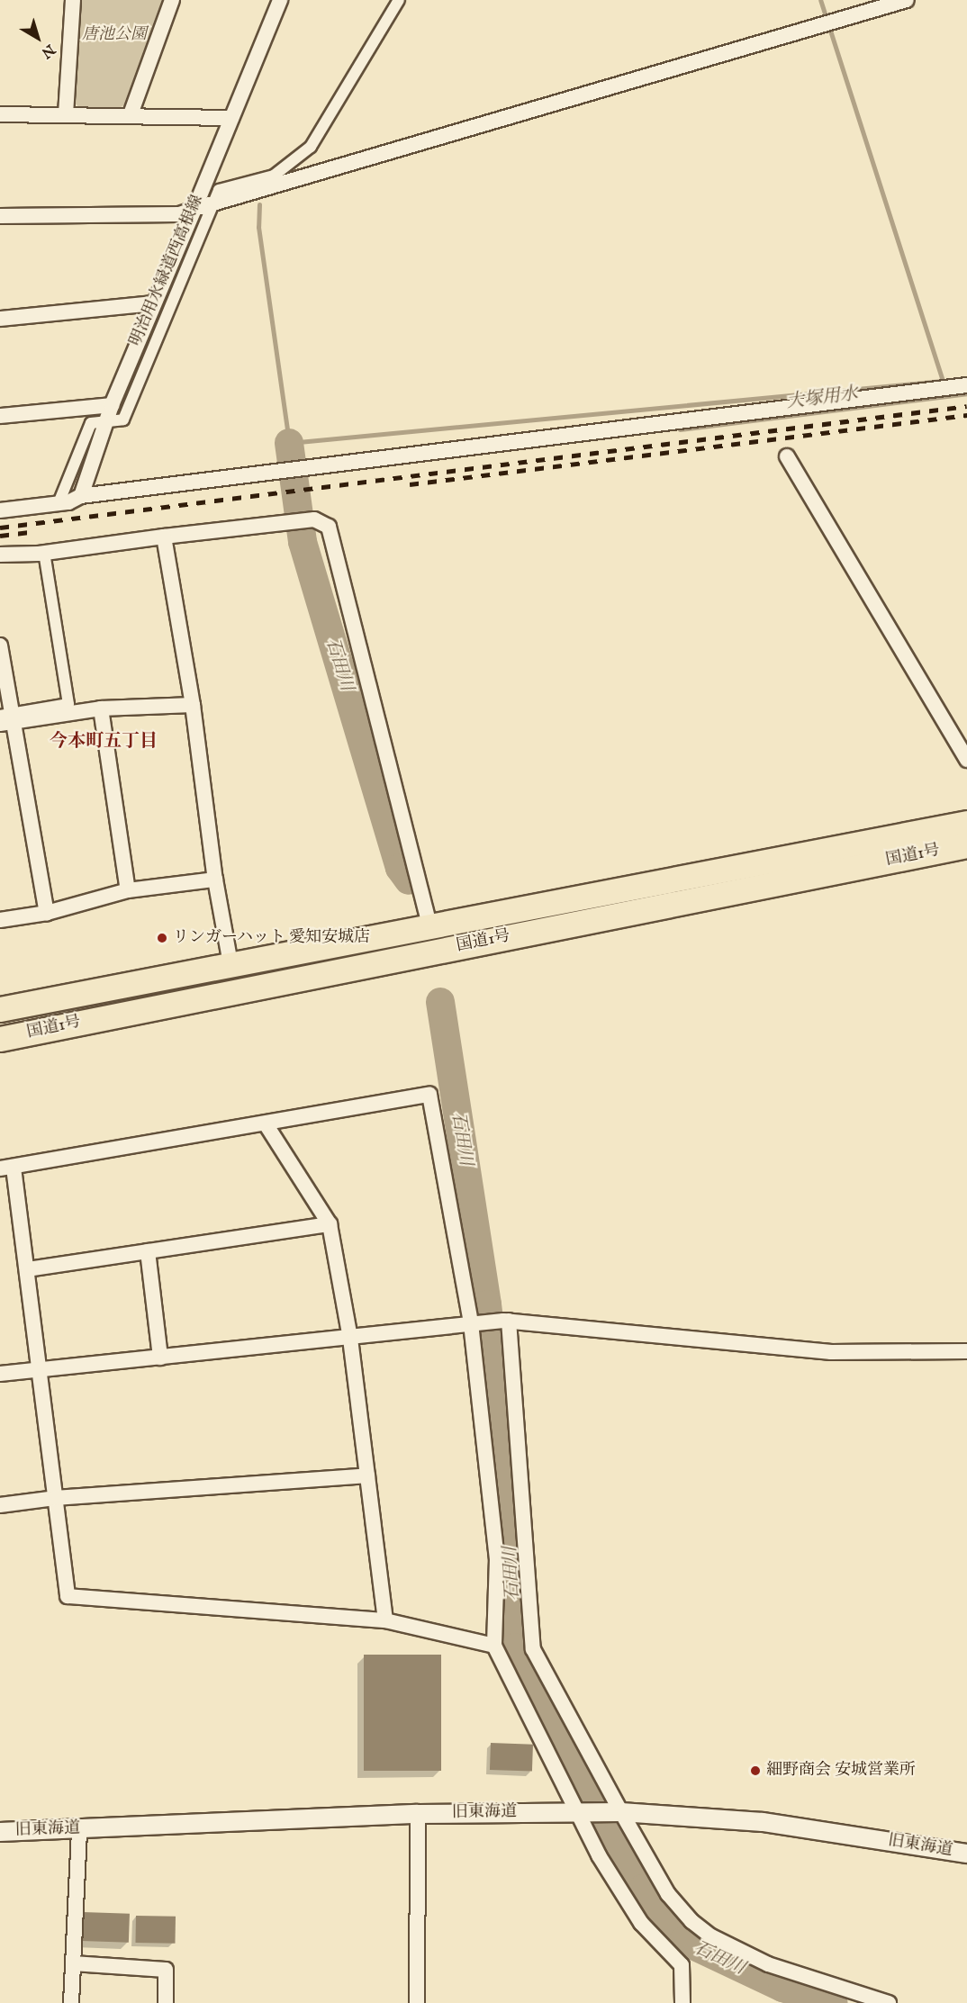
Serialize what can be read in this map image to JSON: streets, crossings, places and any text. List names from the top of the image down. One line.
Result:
{"streets":{"highway":["国道1号"],"street":["明治用水緑道西高根線","旧東海道"]},"districts":["今本町五丁目"],"water":["大塚用水","石田川"],"parks":["唐池公園"],"places":["リンガーハット 愛知安城店","細野商会 安城営業所"],"north":"bottom right"}
